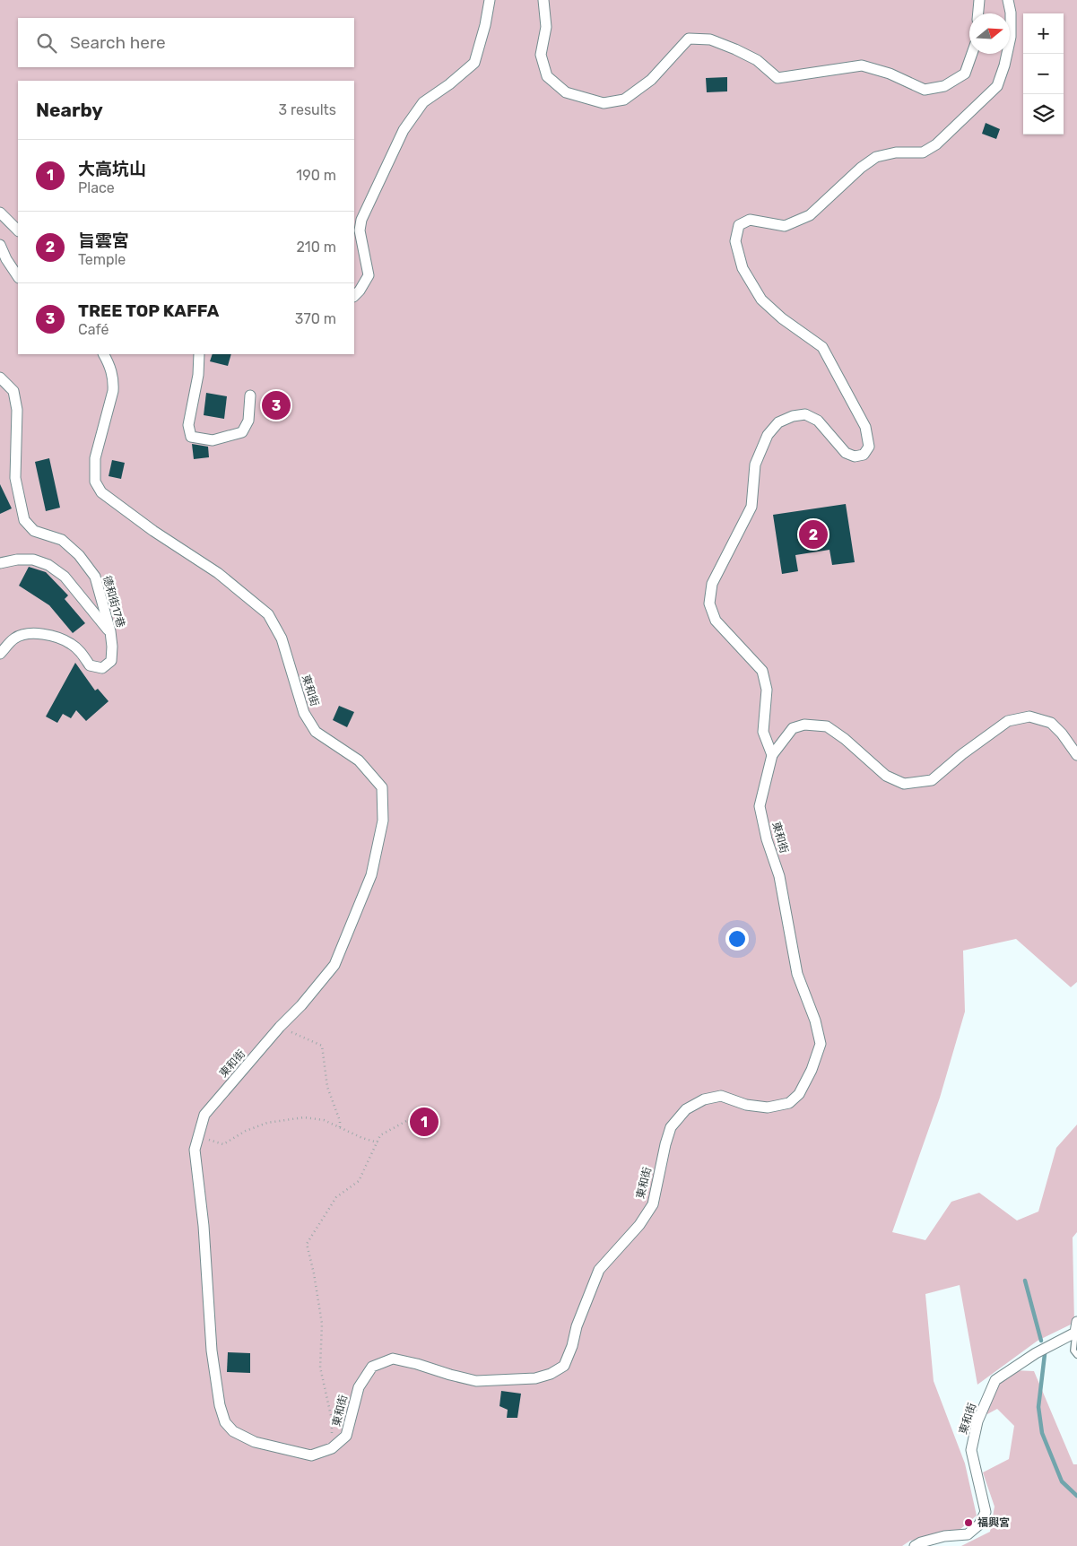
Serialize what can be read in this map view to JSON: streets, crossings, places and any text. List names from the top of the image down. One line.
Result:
{"streets":{"street":["德和街17巷","東和街"]},"places":["福興宮"],"north":"right","page":{"map_buttons":["+","−"],"search":"Search here","heading":["Nearby","3 results"],"list":[{"mark":"1","name":"大高坑山","note":"Place","value":"190 m"},{"mark":"2","name":"旨雲宮","note":"Temple","value":"210 m"},{"mark":"3","name":"TREE TOP KAFFA","note":"Café","value":"370 m"}],"pins":["3","2","1"]}}
